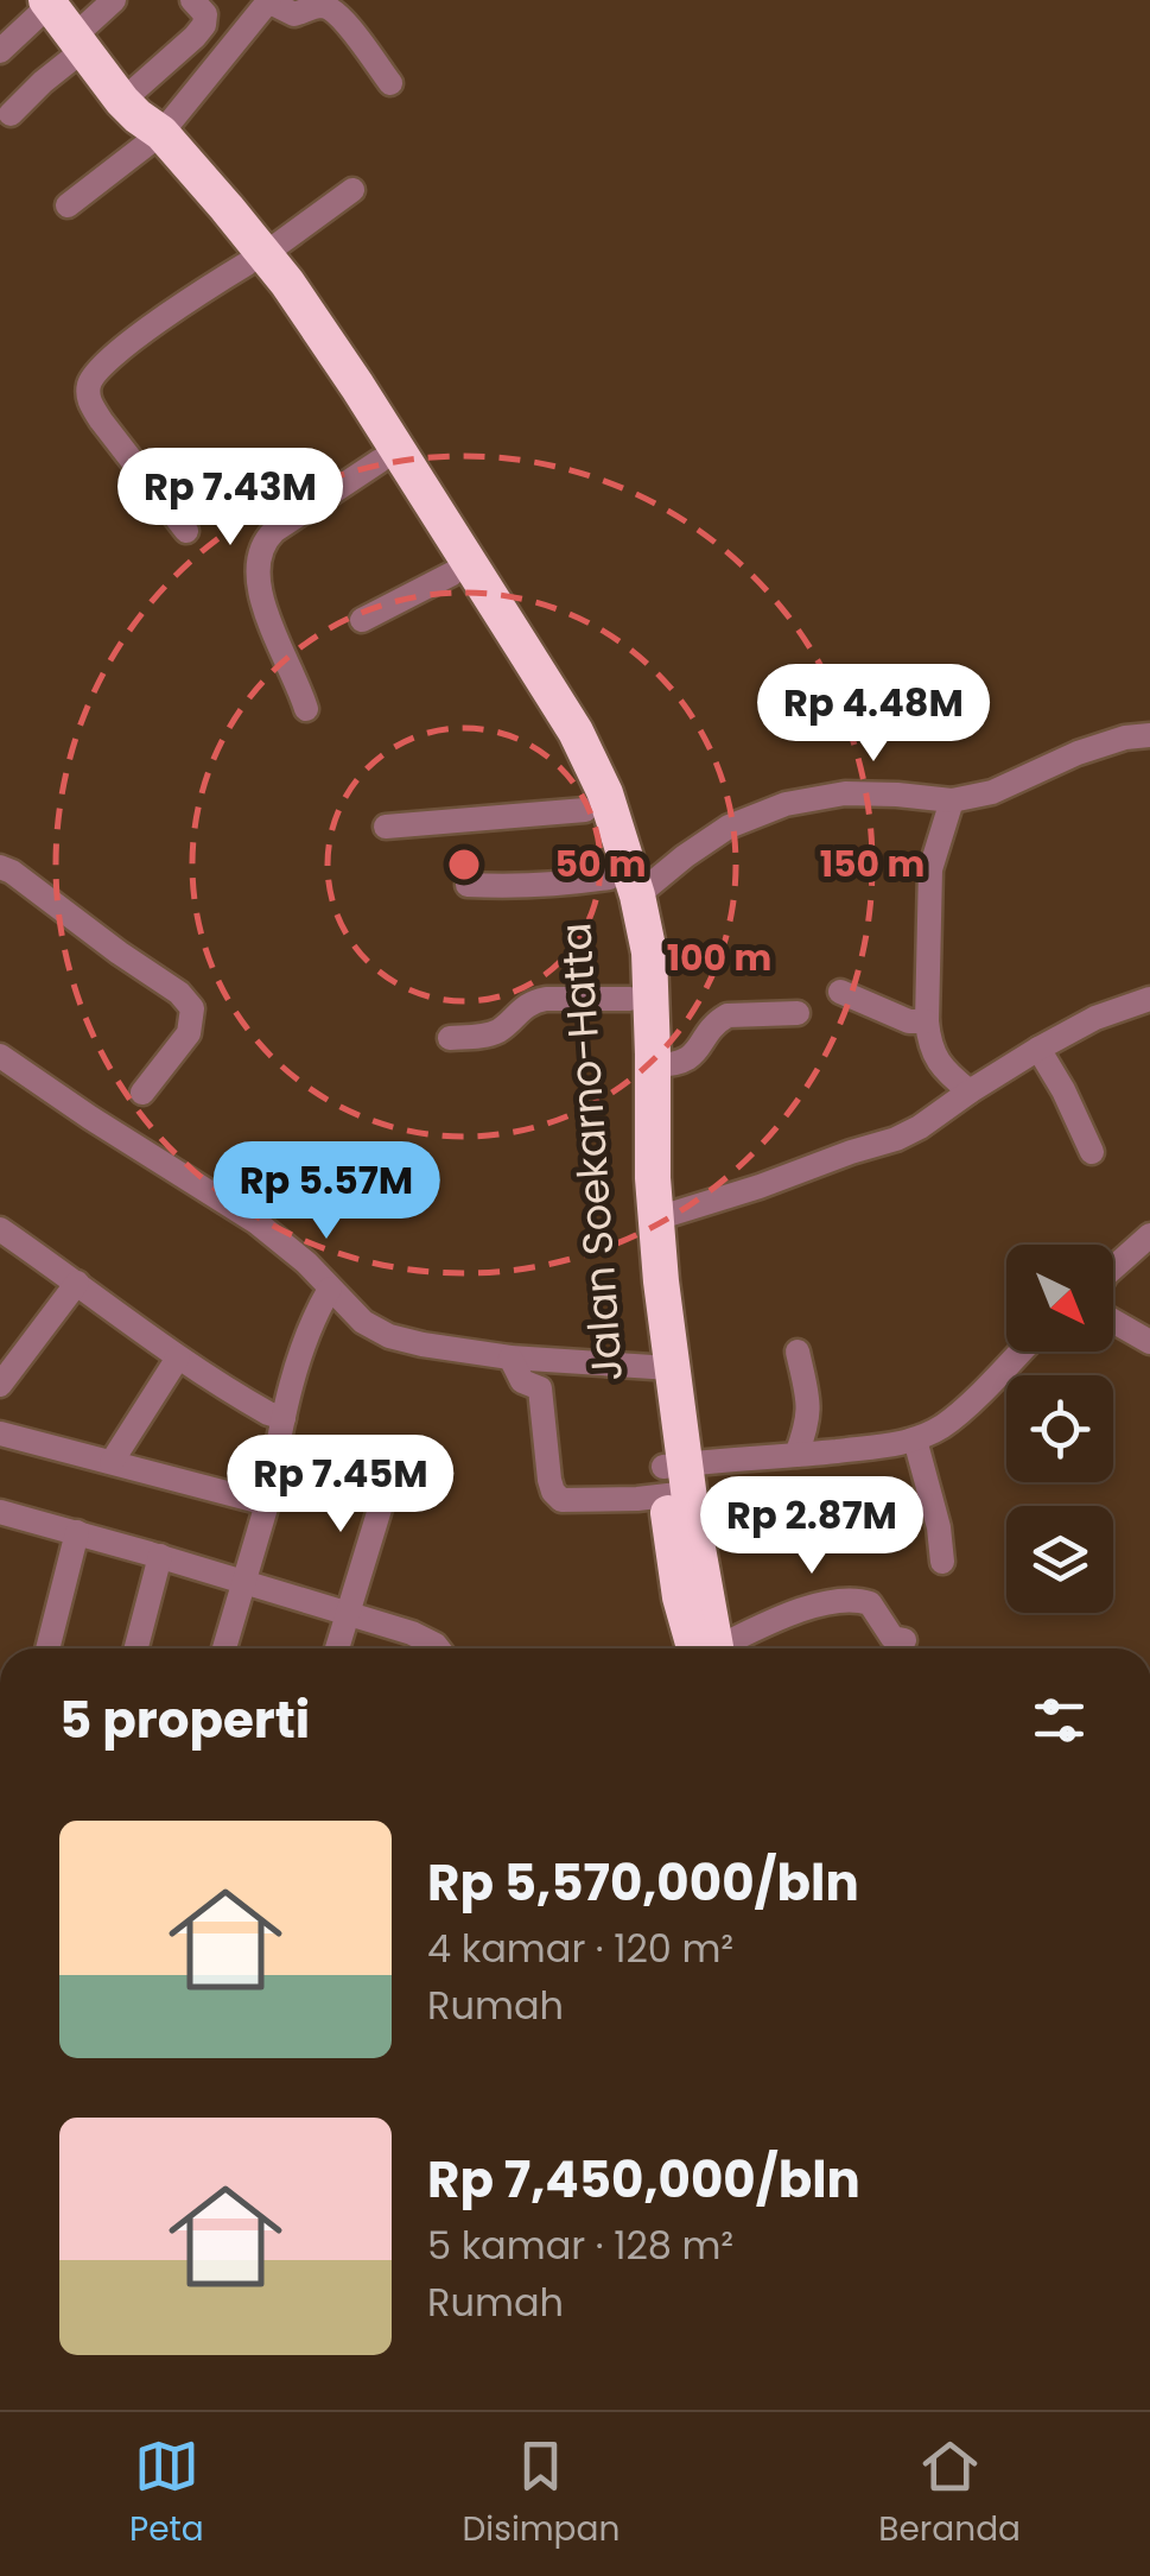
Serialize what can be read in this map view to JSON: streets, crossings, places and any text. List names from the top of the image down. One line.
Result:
{"streets":{"highway":["Jalan Soekarno-Hatta"]},"north":"bottom right","page":{"price":["Rp 7.43M","Rp 4.48M","Rp 5.57M","Rp 7.45M","Rp 2.87M"],"heading":"5 properti","list":[{"name":"Rp 5,570,000/bln","note":"4 kamar · 120 m² · Rumah"},{"name":"Rp 7,450,000/bln","note":"5 kamar · 128 m² · Rumah"}],"tabs":["Peta","Disimpan","Beranda"]},"rings":["50 m","150 m","100 m"]}
